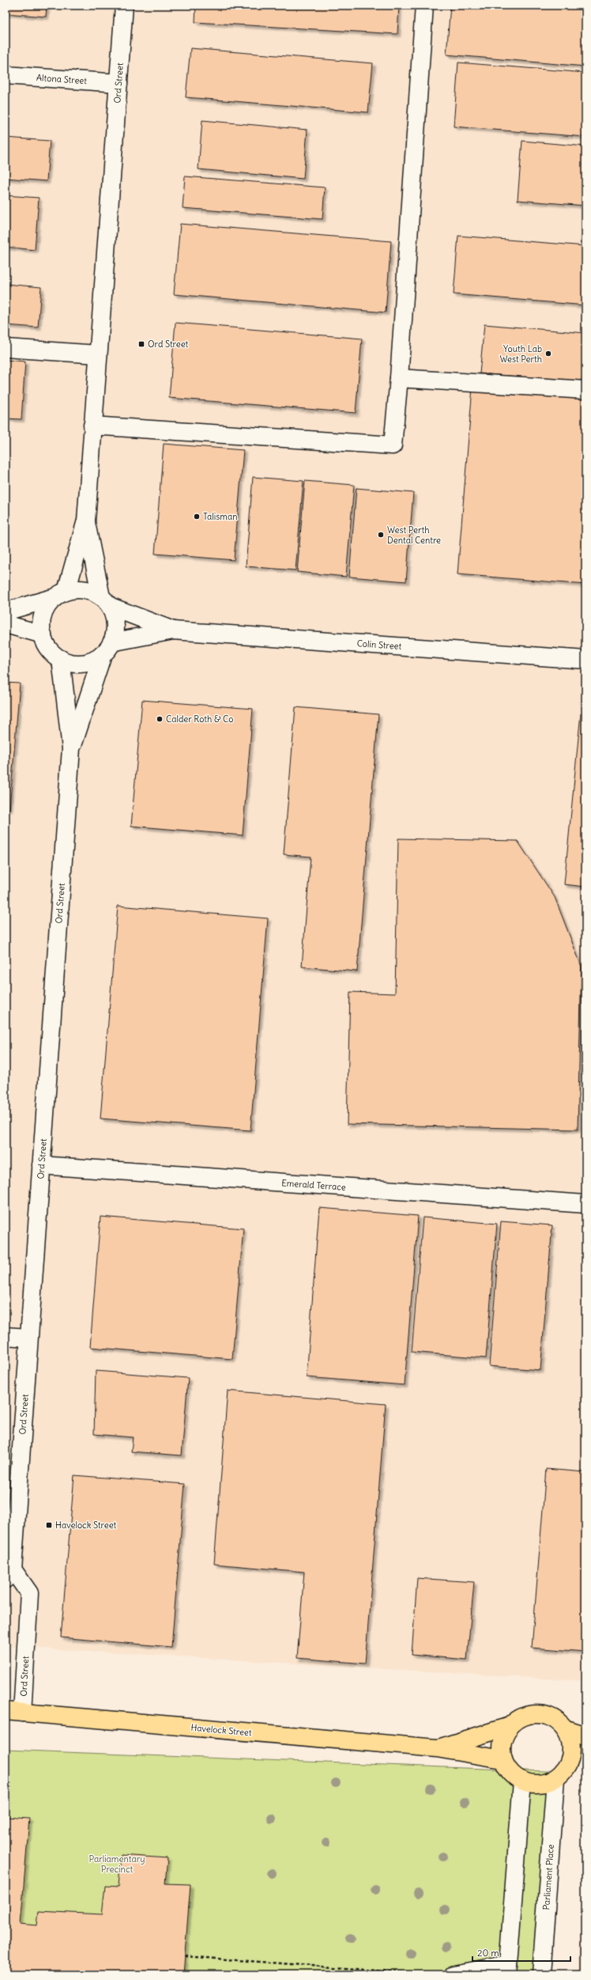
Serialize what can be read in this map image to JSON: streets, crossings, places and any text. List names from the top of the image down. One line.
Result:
{"streets":{"main road":["Havelock Street"],"street":["Altona Street","Ord Street","Colin Street","Emerald Terrace","Parliament Place"]},"crossings":[["Altona Street","Ord Street"],["Ord Street","Colin Street"],["Ord Street","Emerald Terrace"],["Ord Street","Havelock Street"],["Havelock Street","Parliament Place"]],"parks":["Parliamentary Precinct"],"places":{"transit":["Ord Street","Havelock Street"],"other":["Youth Lab West Perth","Talisman","West Perth Dental Centre","Calder Roth & Co"]},"scale_bar":"20 m"}
